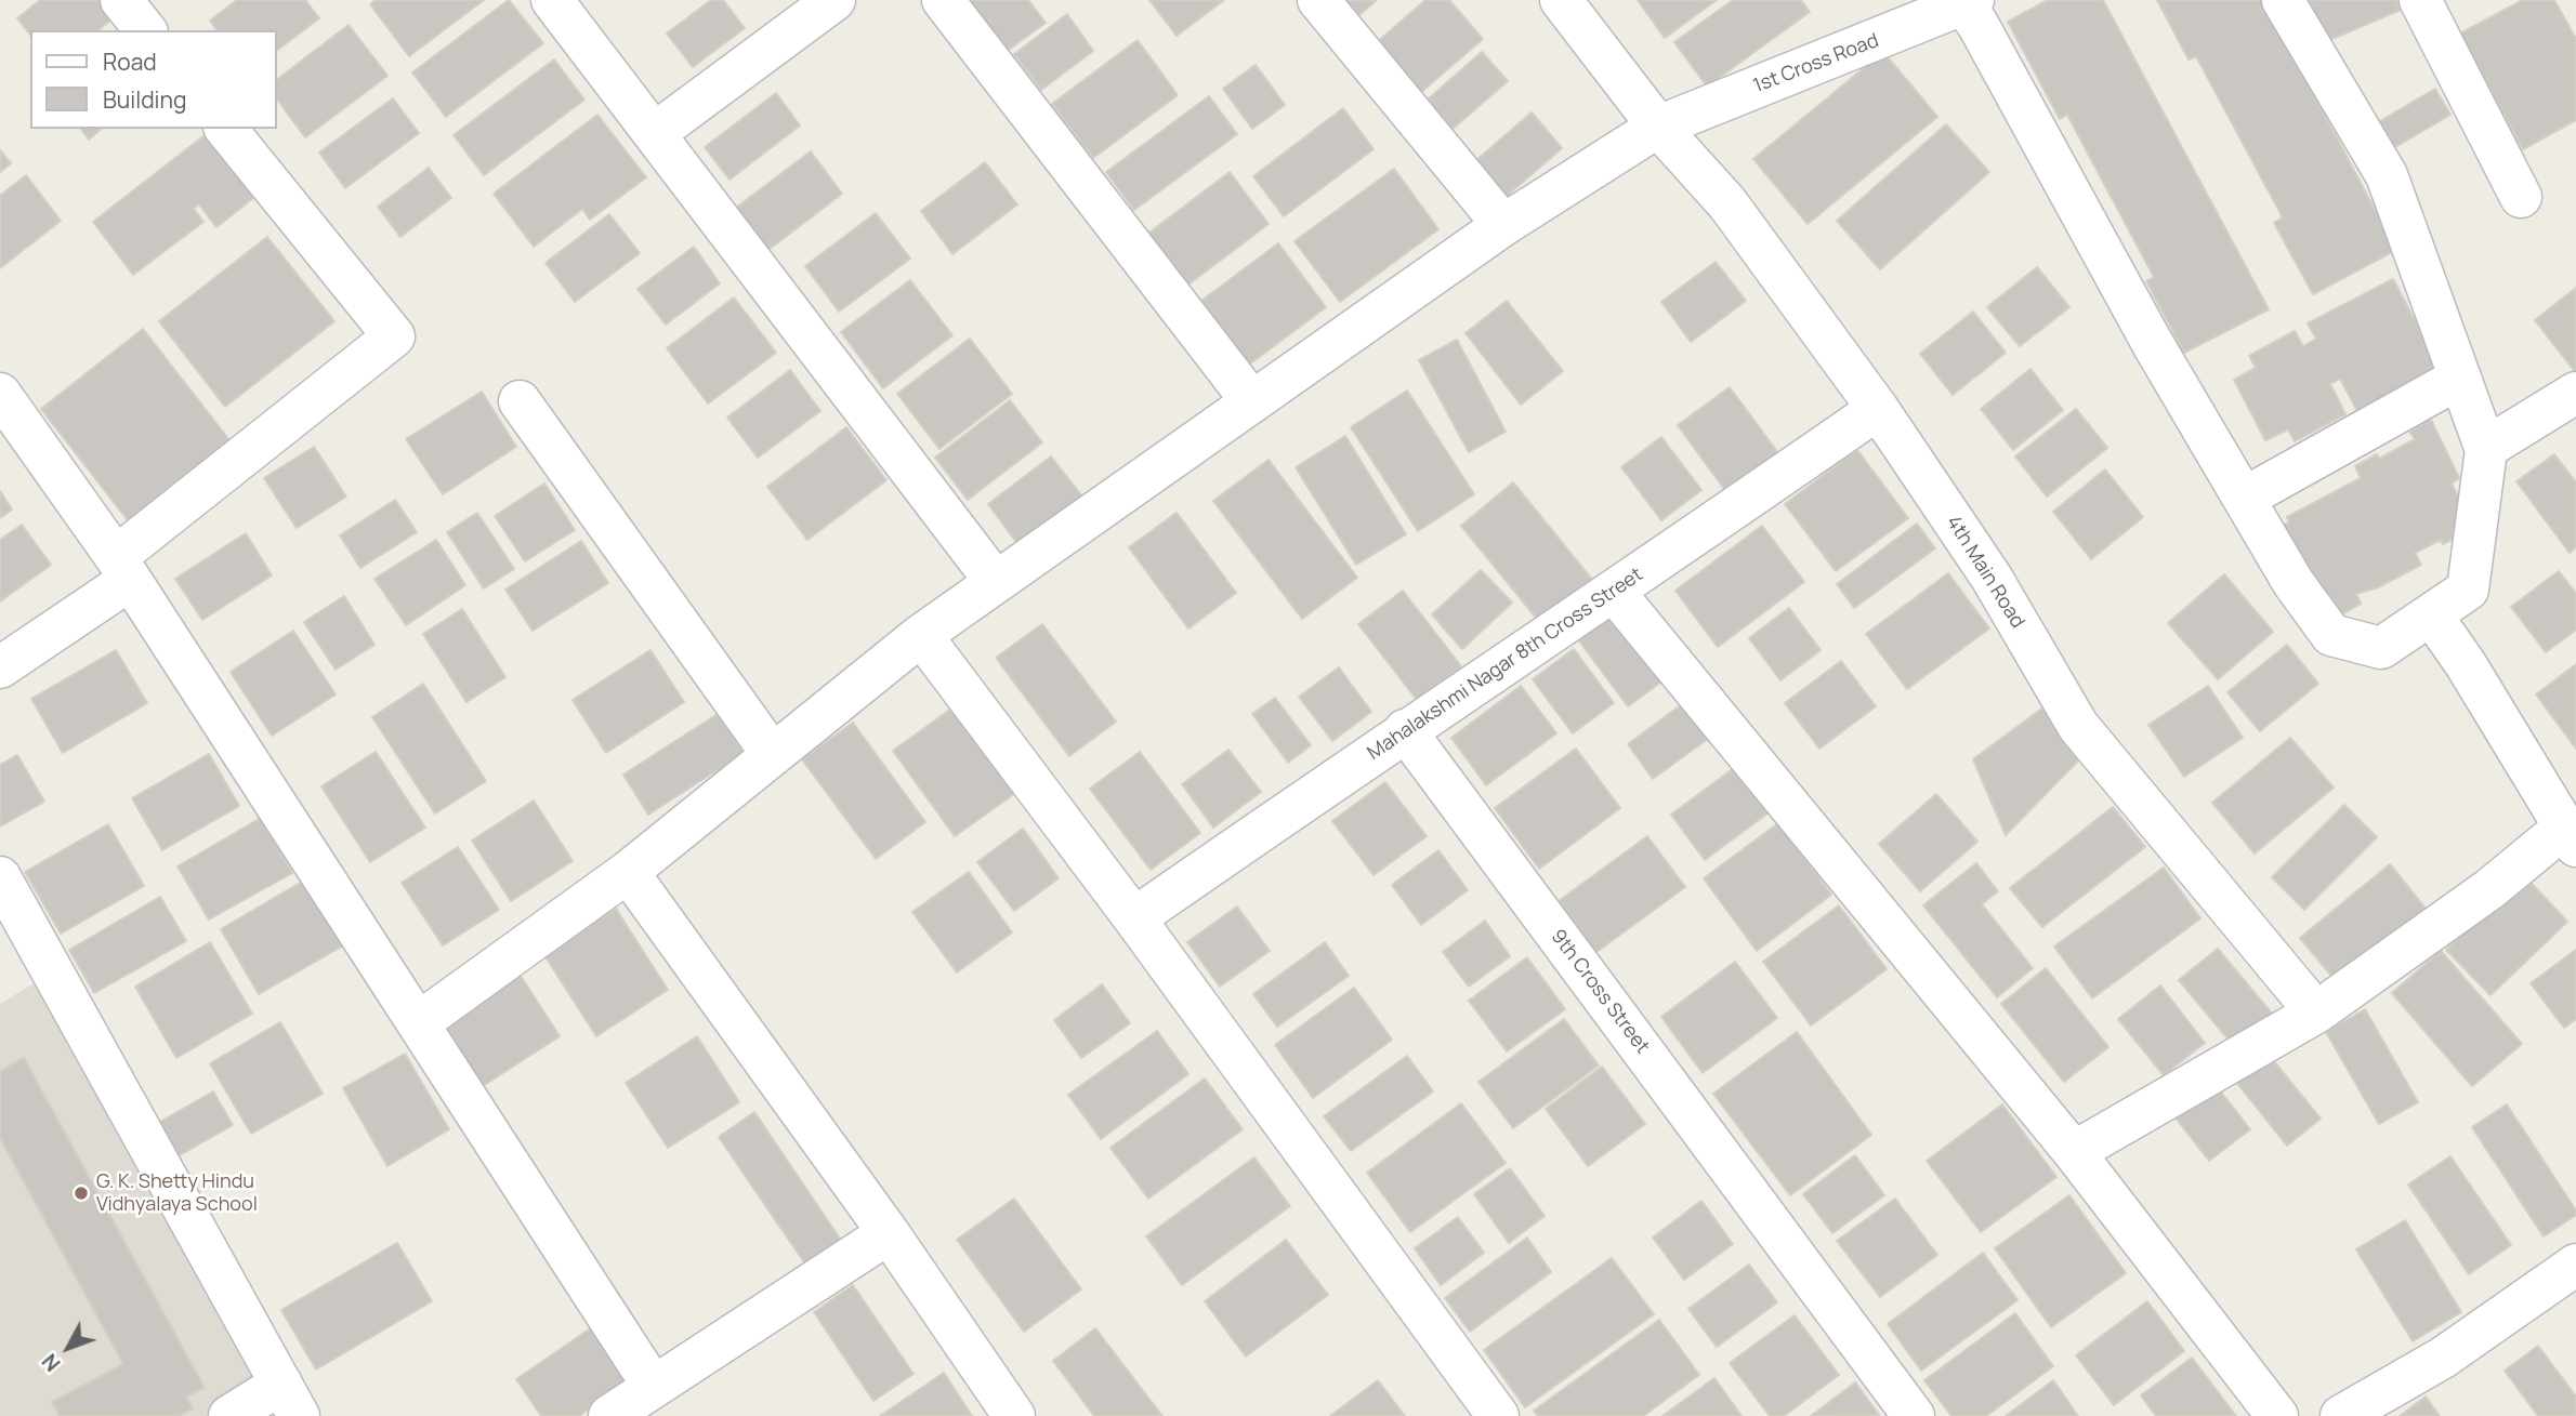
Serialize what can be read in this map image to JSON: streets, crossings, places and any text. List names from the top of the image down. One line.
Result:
{"streets":{"street":["1st Cross Road","4th Main Road","Mahalakshmi Nagar 8th Cross Street","9th Cross Street"]},"crossings":[["1st Cross Road","4th Main Road"],["4th Main Road","Mahalakshmi Nagar 8th Cross Street"],["Mahalakshmi Nagar 8th Cross Street","9th Cross Street"]],"places":["G. K. Shetty Hindu Vidhyalaya School"],"legend":["Road","Building"],"north":"bottom left"}
